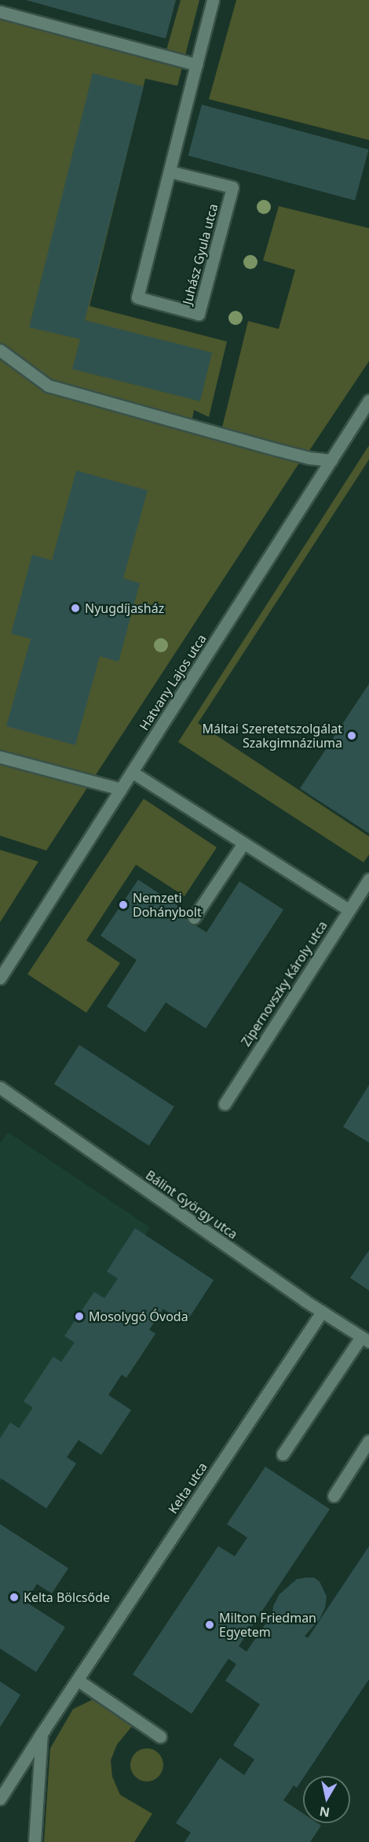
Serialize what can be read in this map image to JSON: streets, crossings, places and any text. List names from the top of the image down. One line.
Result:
{"streets":{"street":["Juhász Gyula utca","Hatvany Lajos utca","Zipernovszky Károly utca","Bálint György utca","Kelta utca"]},"crossings":[["Bálint György utca","Kelta utca"]],"places":["Nyugdíjasház","Máltai Szeretetszolgálat Szakgimnáziuma","Nemzeti Dohánybolt","Mosolygó Óvoda","Kelta Bölcsőde","Milton Friedman Egyetem"],"north":"bottom"}
